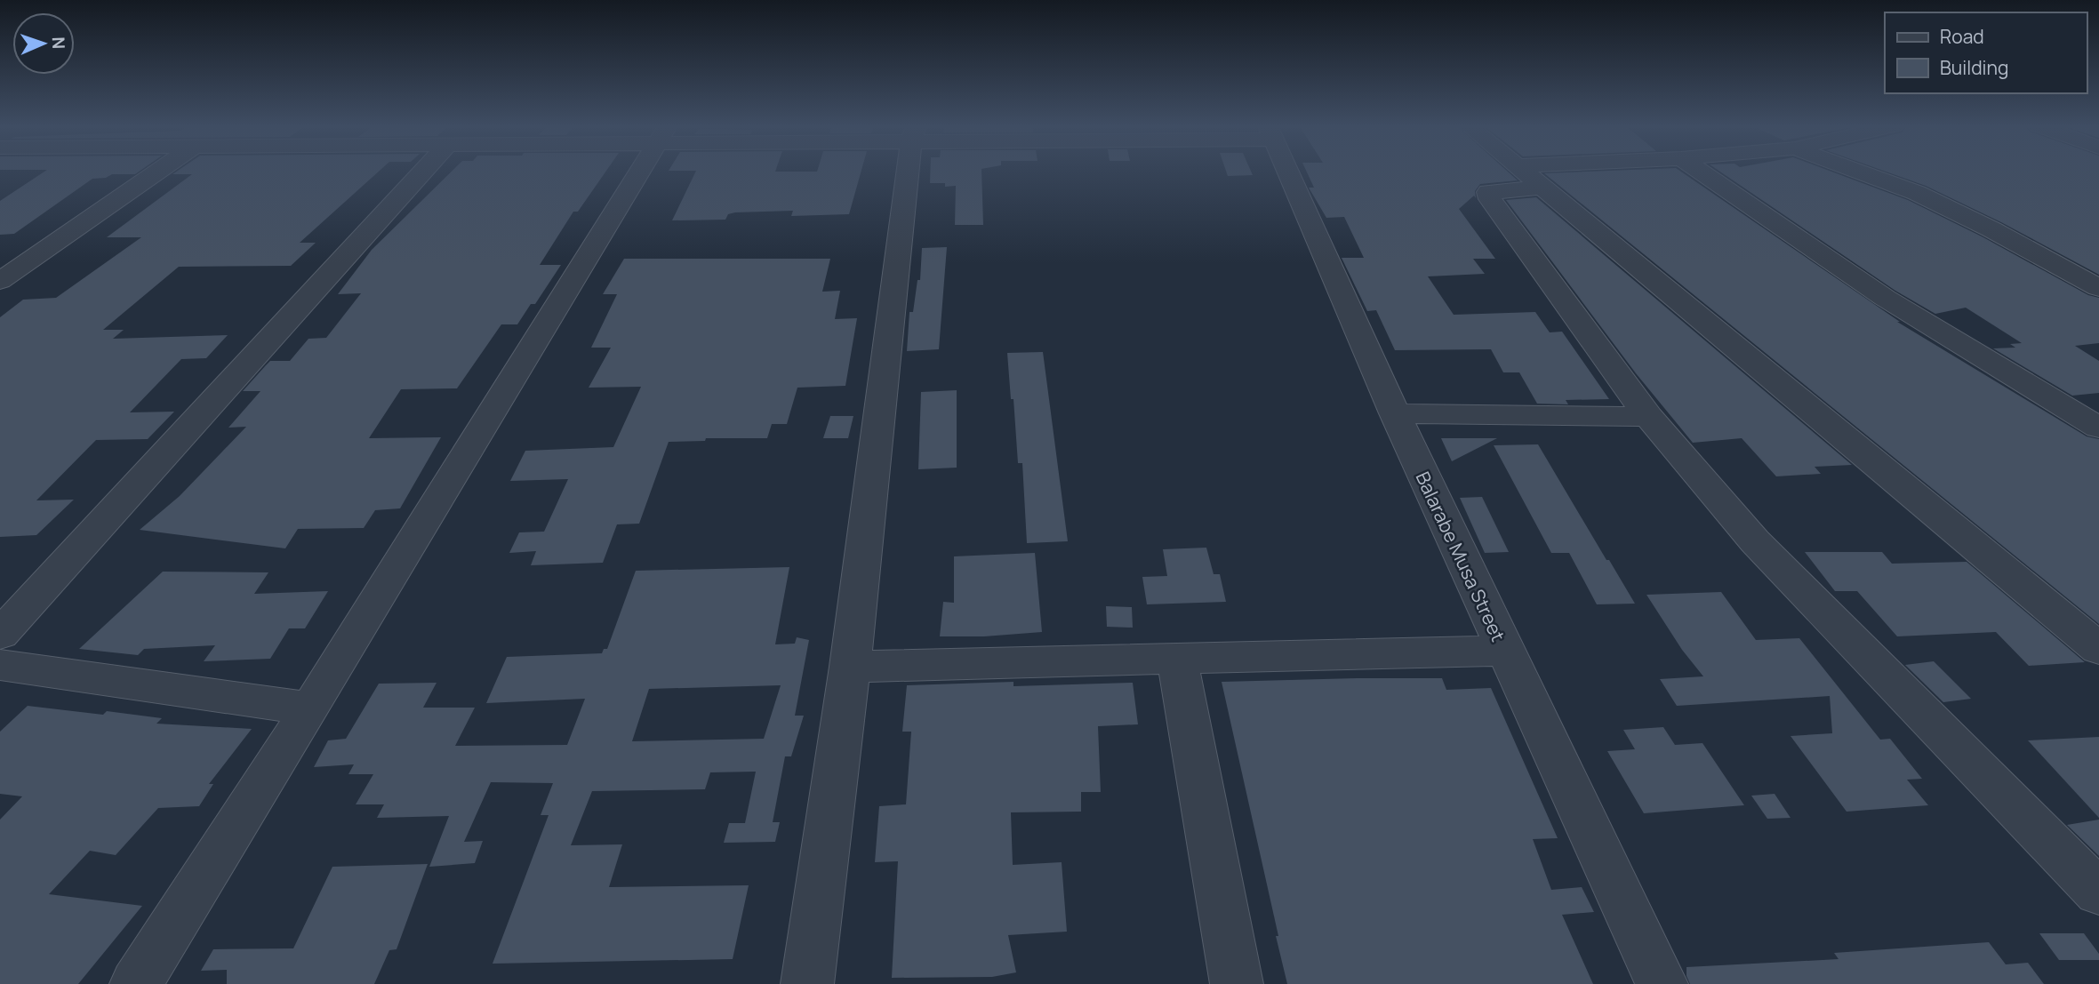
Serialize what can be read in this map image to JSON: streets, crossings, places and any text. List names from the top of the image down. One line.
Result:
{"streets":{"street":["Balarabe Musa Street"]},"legend":["Road","Building"],"north":"right"}
